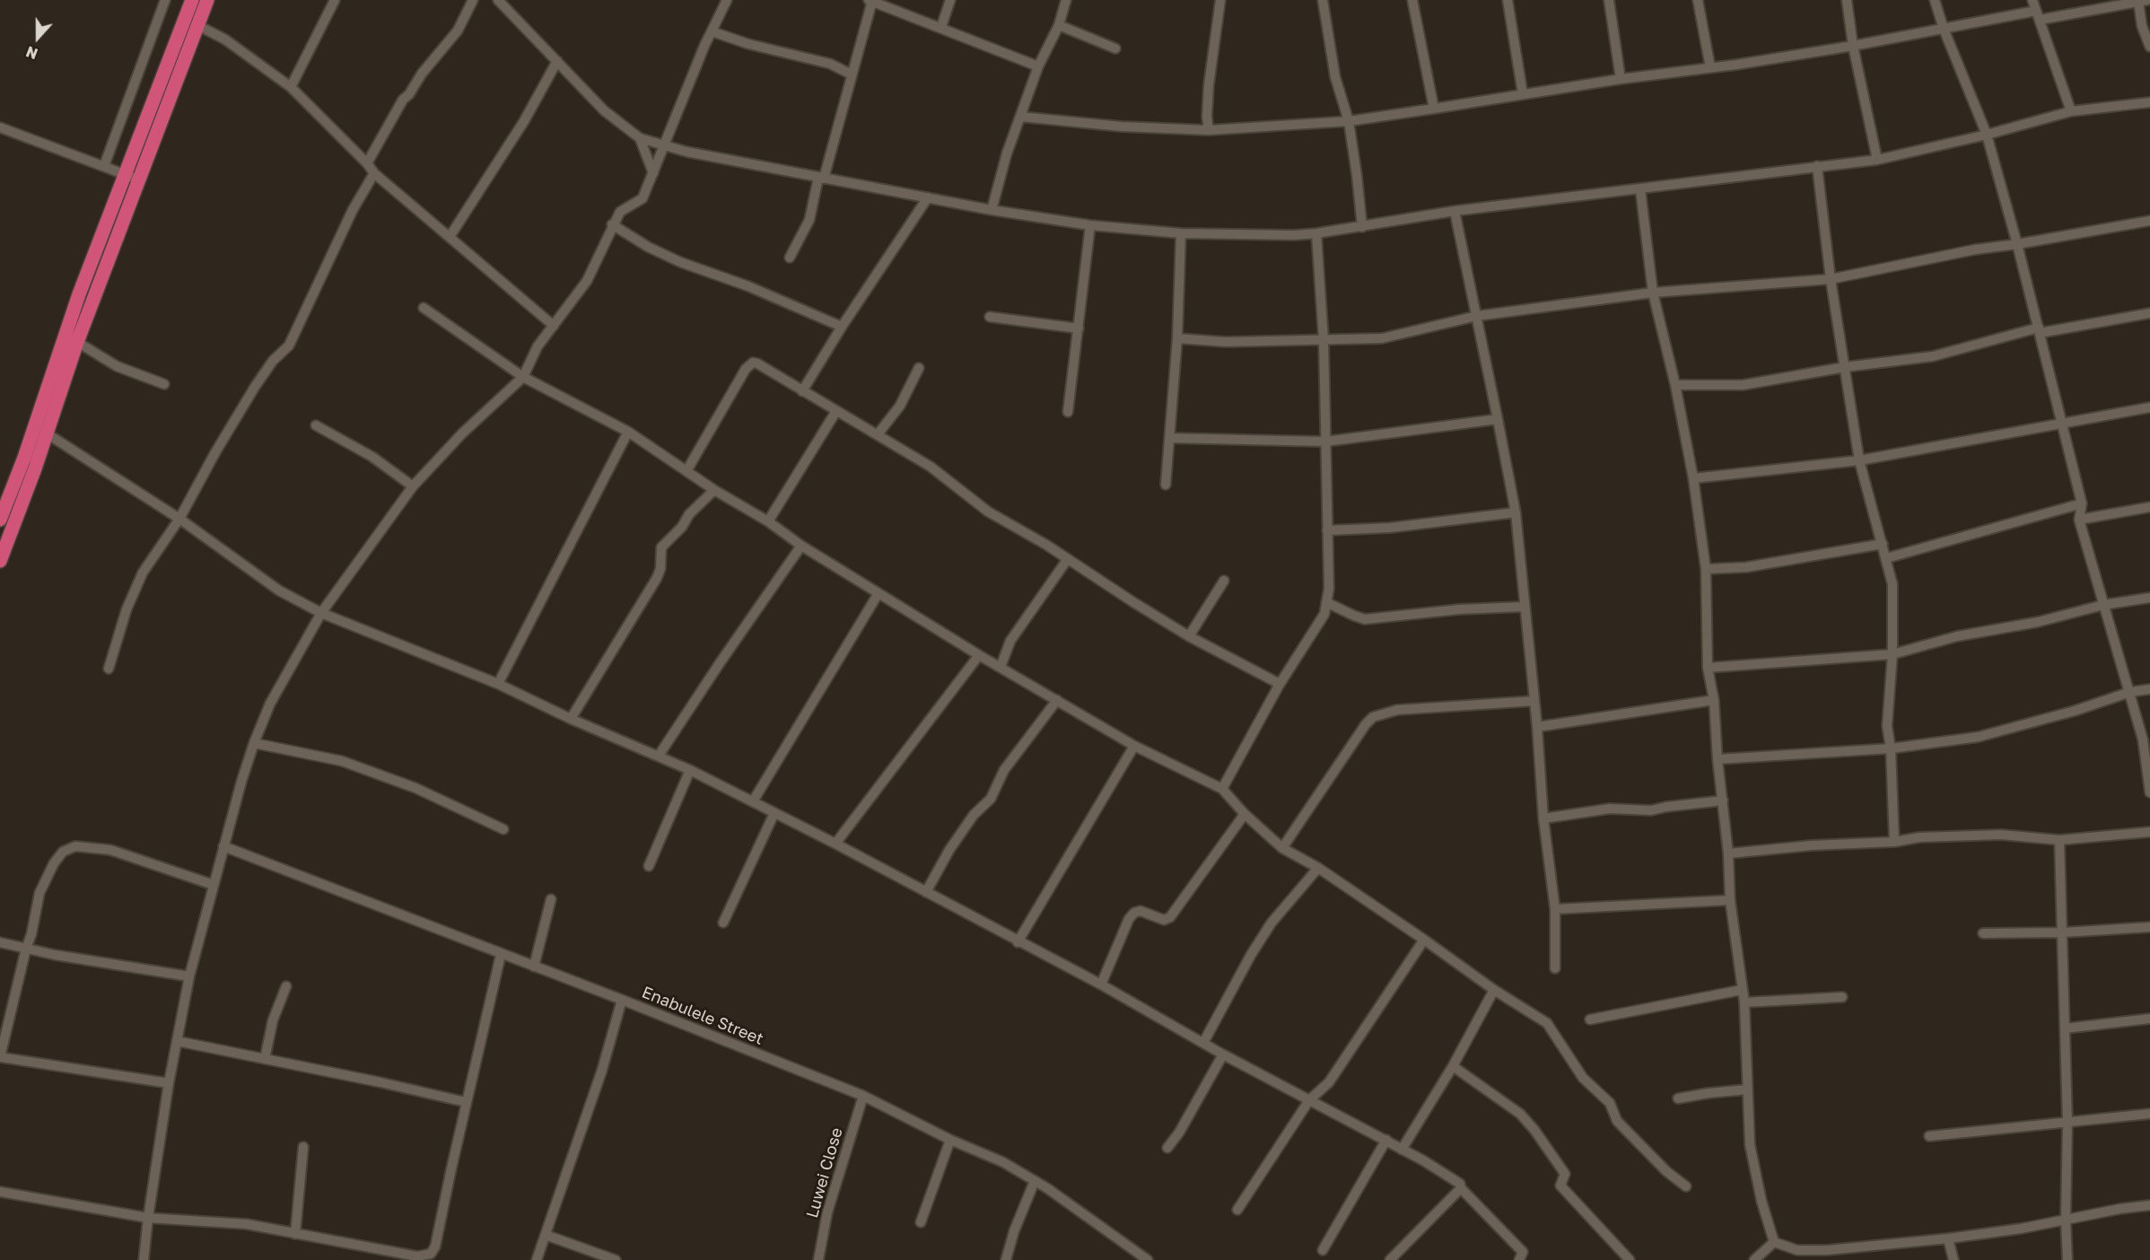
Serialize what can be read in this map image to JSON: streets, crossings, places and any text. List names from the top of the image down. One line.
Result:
{"streets":{"street":["Enabulele Street","Luwei Close"]},"crossings":[["Enabulele Street","Luwei Close"]],"north":"bottom"}
